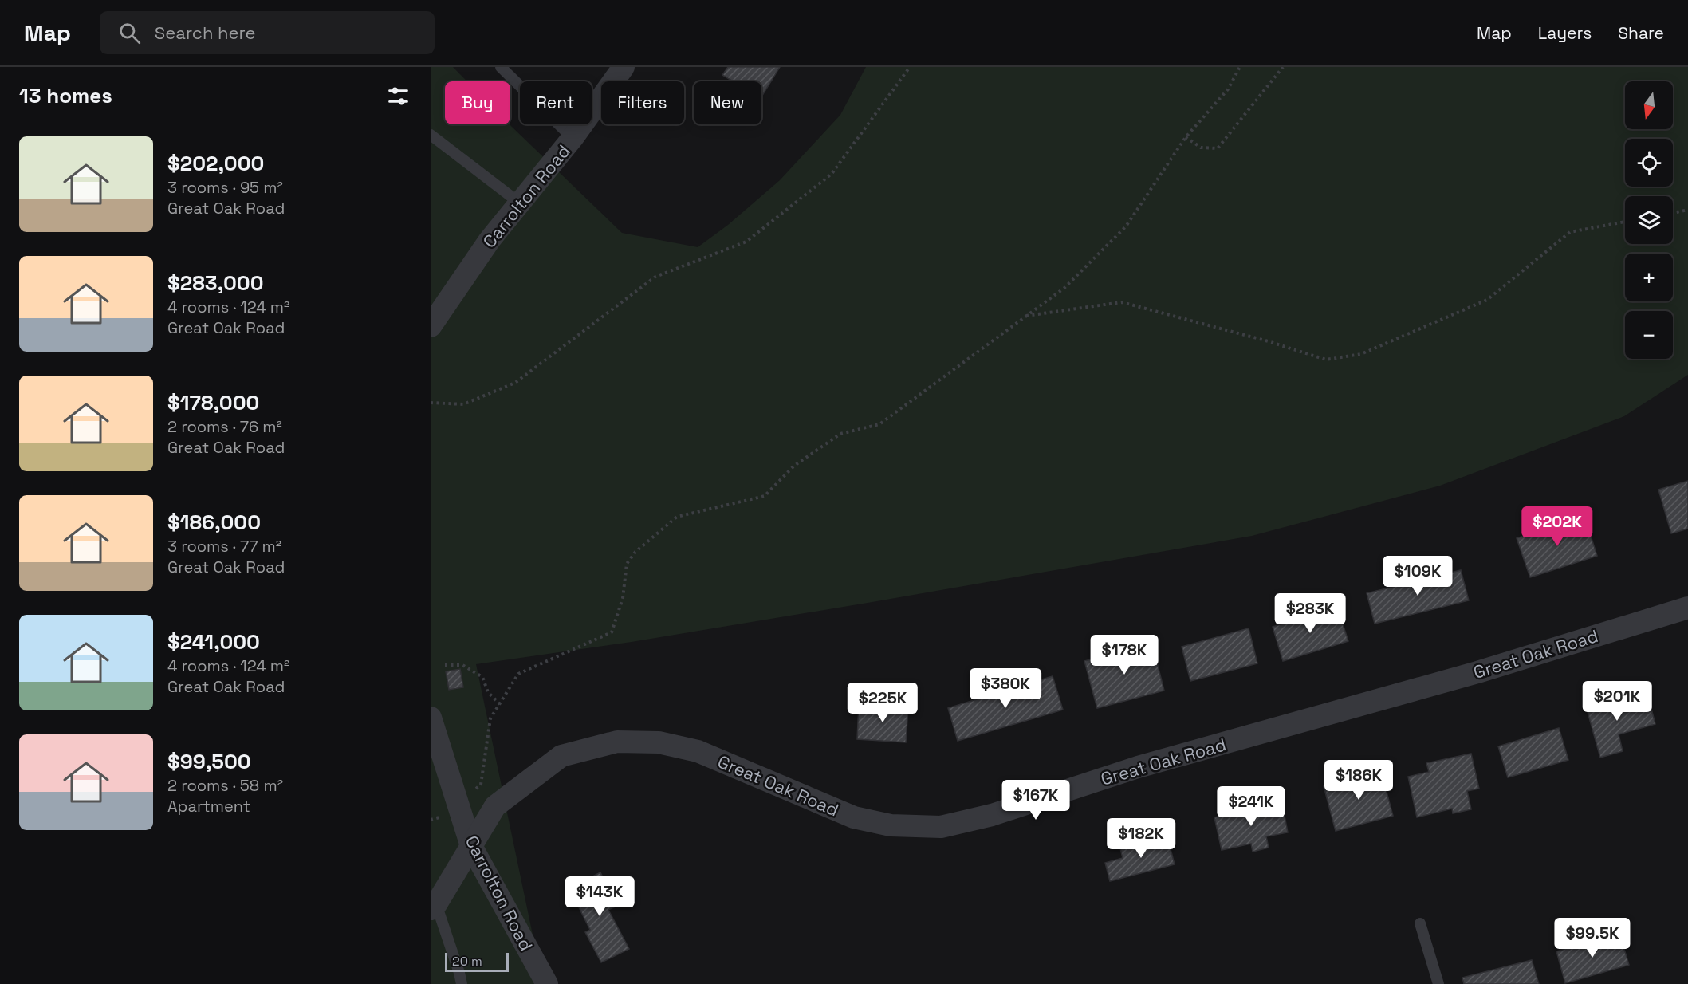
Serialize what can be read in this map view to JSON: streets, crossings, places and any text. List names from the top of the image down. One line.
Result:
{"streets":{"street":["Carrolton Road","Great Oak Road"]},"crossings":[["Carrolton Road","Great Oak Road"]],"scale_bar":"20 m","north":"bottom","page":{"header":"Map","search":"Search here","nav":["Map","Layers","Share"],"heading":"13 homes","map_buttons":["+","−"],"chip":["Buy","Rent","Filters","New"],"list":[{"name":"$202,000","note":"3 rooms · 95 m² · Great Oak Road"},{"name":"$283,000","note":"4 rooms · 124 m² · Great Oak Road"},{"name":"$178,000","note":"2 rooms · 76 m² · Great Oak Road"},{"name":"$186,000","note":"3 rooms · 77 m² · Great Oak Road"},{"name":"$241,000","note":"4 rooms · 124 m² · Great Oak Road"},{"name":"$99,500","note":"2 rooms · 58 m² · Apartment"}],"price":["$202K","$109K","$283K","$178K","$380K","$201K","$225K","$186K","$167K","$241K","$182K","$143K","$99.5K"],"scale":"20 m"}}
